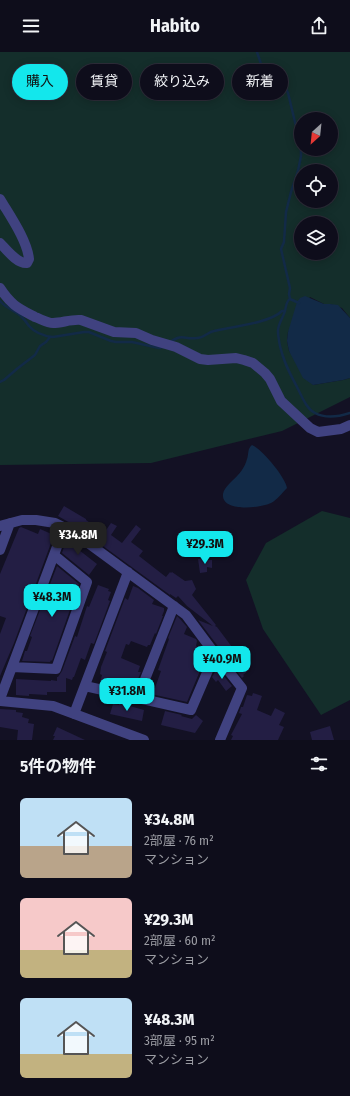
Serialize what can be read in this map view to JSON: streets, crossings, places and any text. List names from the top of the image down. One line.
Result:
{"north":"bottom left","page":{"header":"Habito","chip":["購入","賃貸","絞り込み","新着"],"price":["¥34.8M","¥29.3M","¥48.3M","¥40.9M","¥31.8M"],"heading":"5件の物件","list":[{"name":"¥34.8M","note":"2部屋 · 76 m² · マンション"},{"name":"¥29.3M","note":"2部屋 · 60 m² · マンション"},{"name":"¥48.3M","note":"3部屋 · 95 m² · マンション"}]}}
